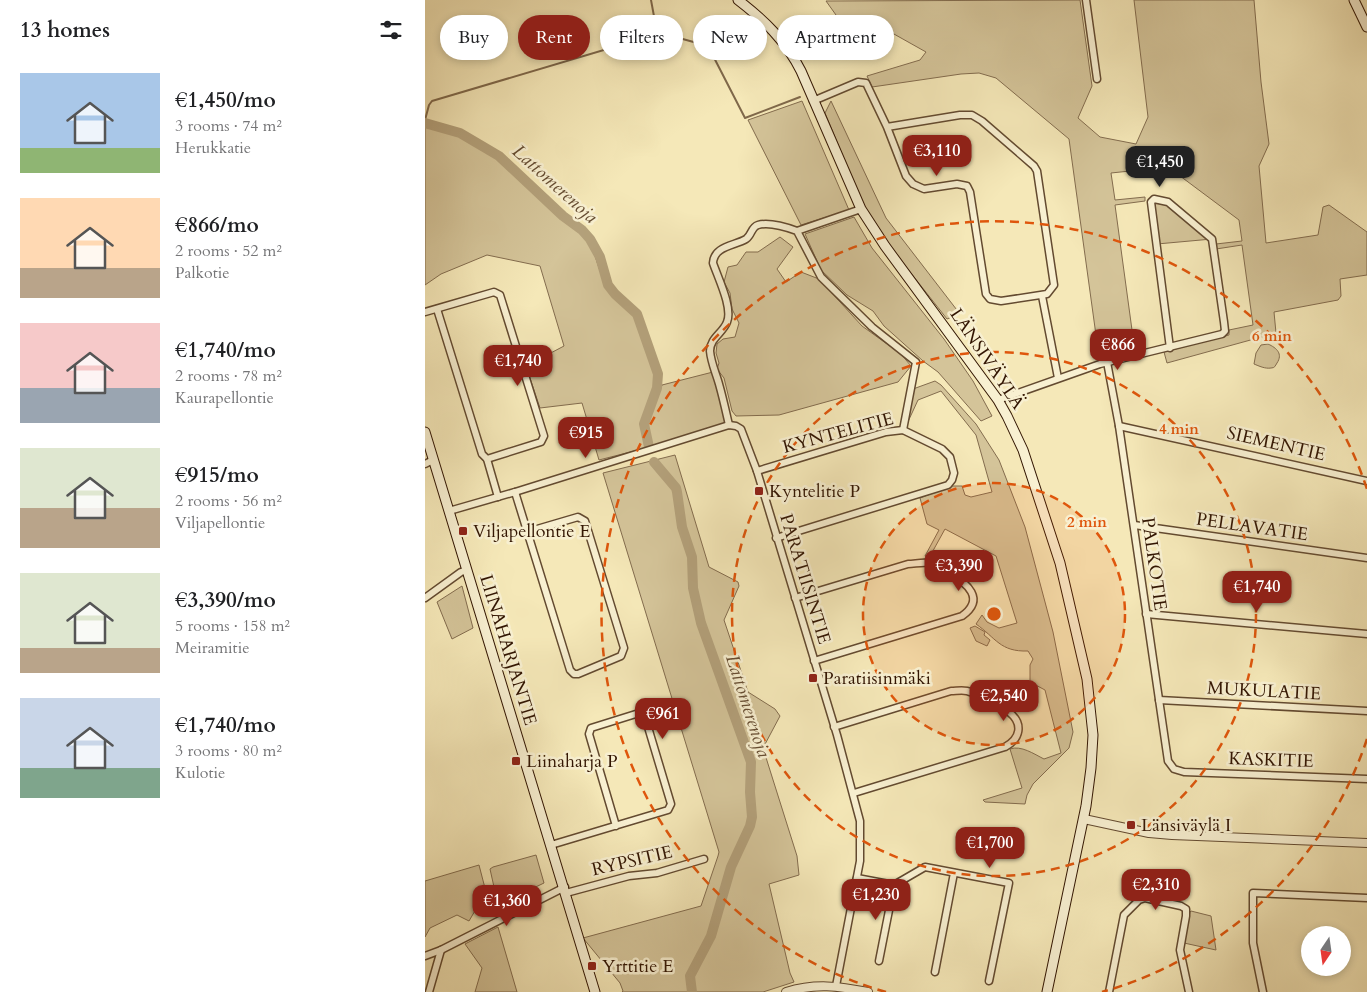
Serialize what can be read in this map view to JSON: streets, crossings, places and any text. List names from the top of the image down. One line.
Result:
{"streets":{"main road":["LÄNSIVÄYLÄ","LIINAHARJANTIE"],"street":["KYNTELITIE","SIEMENTIE","PELLAVATIE","PALKOTIE","PARATIISINTIE","MUKULATIE","KASKITIE","RYPSITIE"]},"crossings":[["KYNTELITIE","PARATIISINTIE"],["SIEMENTIE","PALKOTIE"],["PELLAVATIE","PALKOTIE"],["PALKOTIE","MUKULATIE"],["PALKOTIE","KASKITIE"],["LIINAHARJANTIE","RYPSITIE"]],"water":["Lattomerenoja"],"places":{"transit":["Kyntelitie P","Viljapellontie E","Paratiisinmäki","Liinaharja P","Länsiväylä I","Yrttitie E"]},"north":"bottom","page":{"heading":"13 homes","chip":["Buy","Rent","Filters","New","Apartment"],"list":[{"name":"€1,450/mo","note":"3 rooms · 74 m² · Herukkatie"},{"name":"€866/mo","note":"2 rooms · 52 m² · Palkotie"},{"name":"€1,740/mo","note":"2 rooms · 78 m² · Kaurapellontie"},{"name":"€915/mo","note":"2 rooms · 56 m² · Viljapellontie"},{"name":"€3,390/mo","note":"5 rooms · 158 m² · Meiramitie"},{"name":"€1,740/mo","note":"3 rooms · 80 m² · Kulotie"}],"price":["€3,110","€1,450","€866","€1,740","€915","€3,390","€1,740","€2,540","€961","€1,700","€2,310","€1,230","€1,360"]},"rings":["6 min","4 min","2 min"]}
